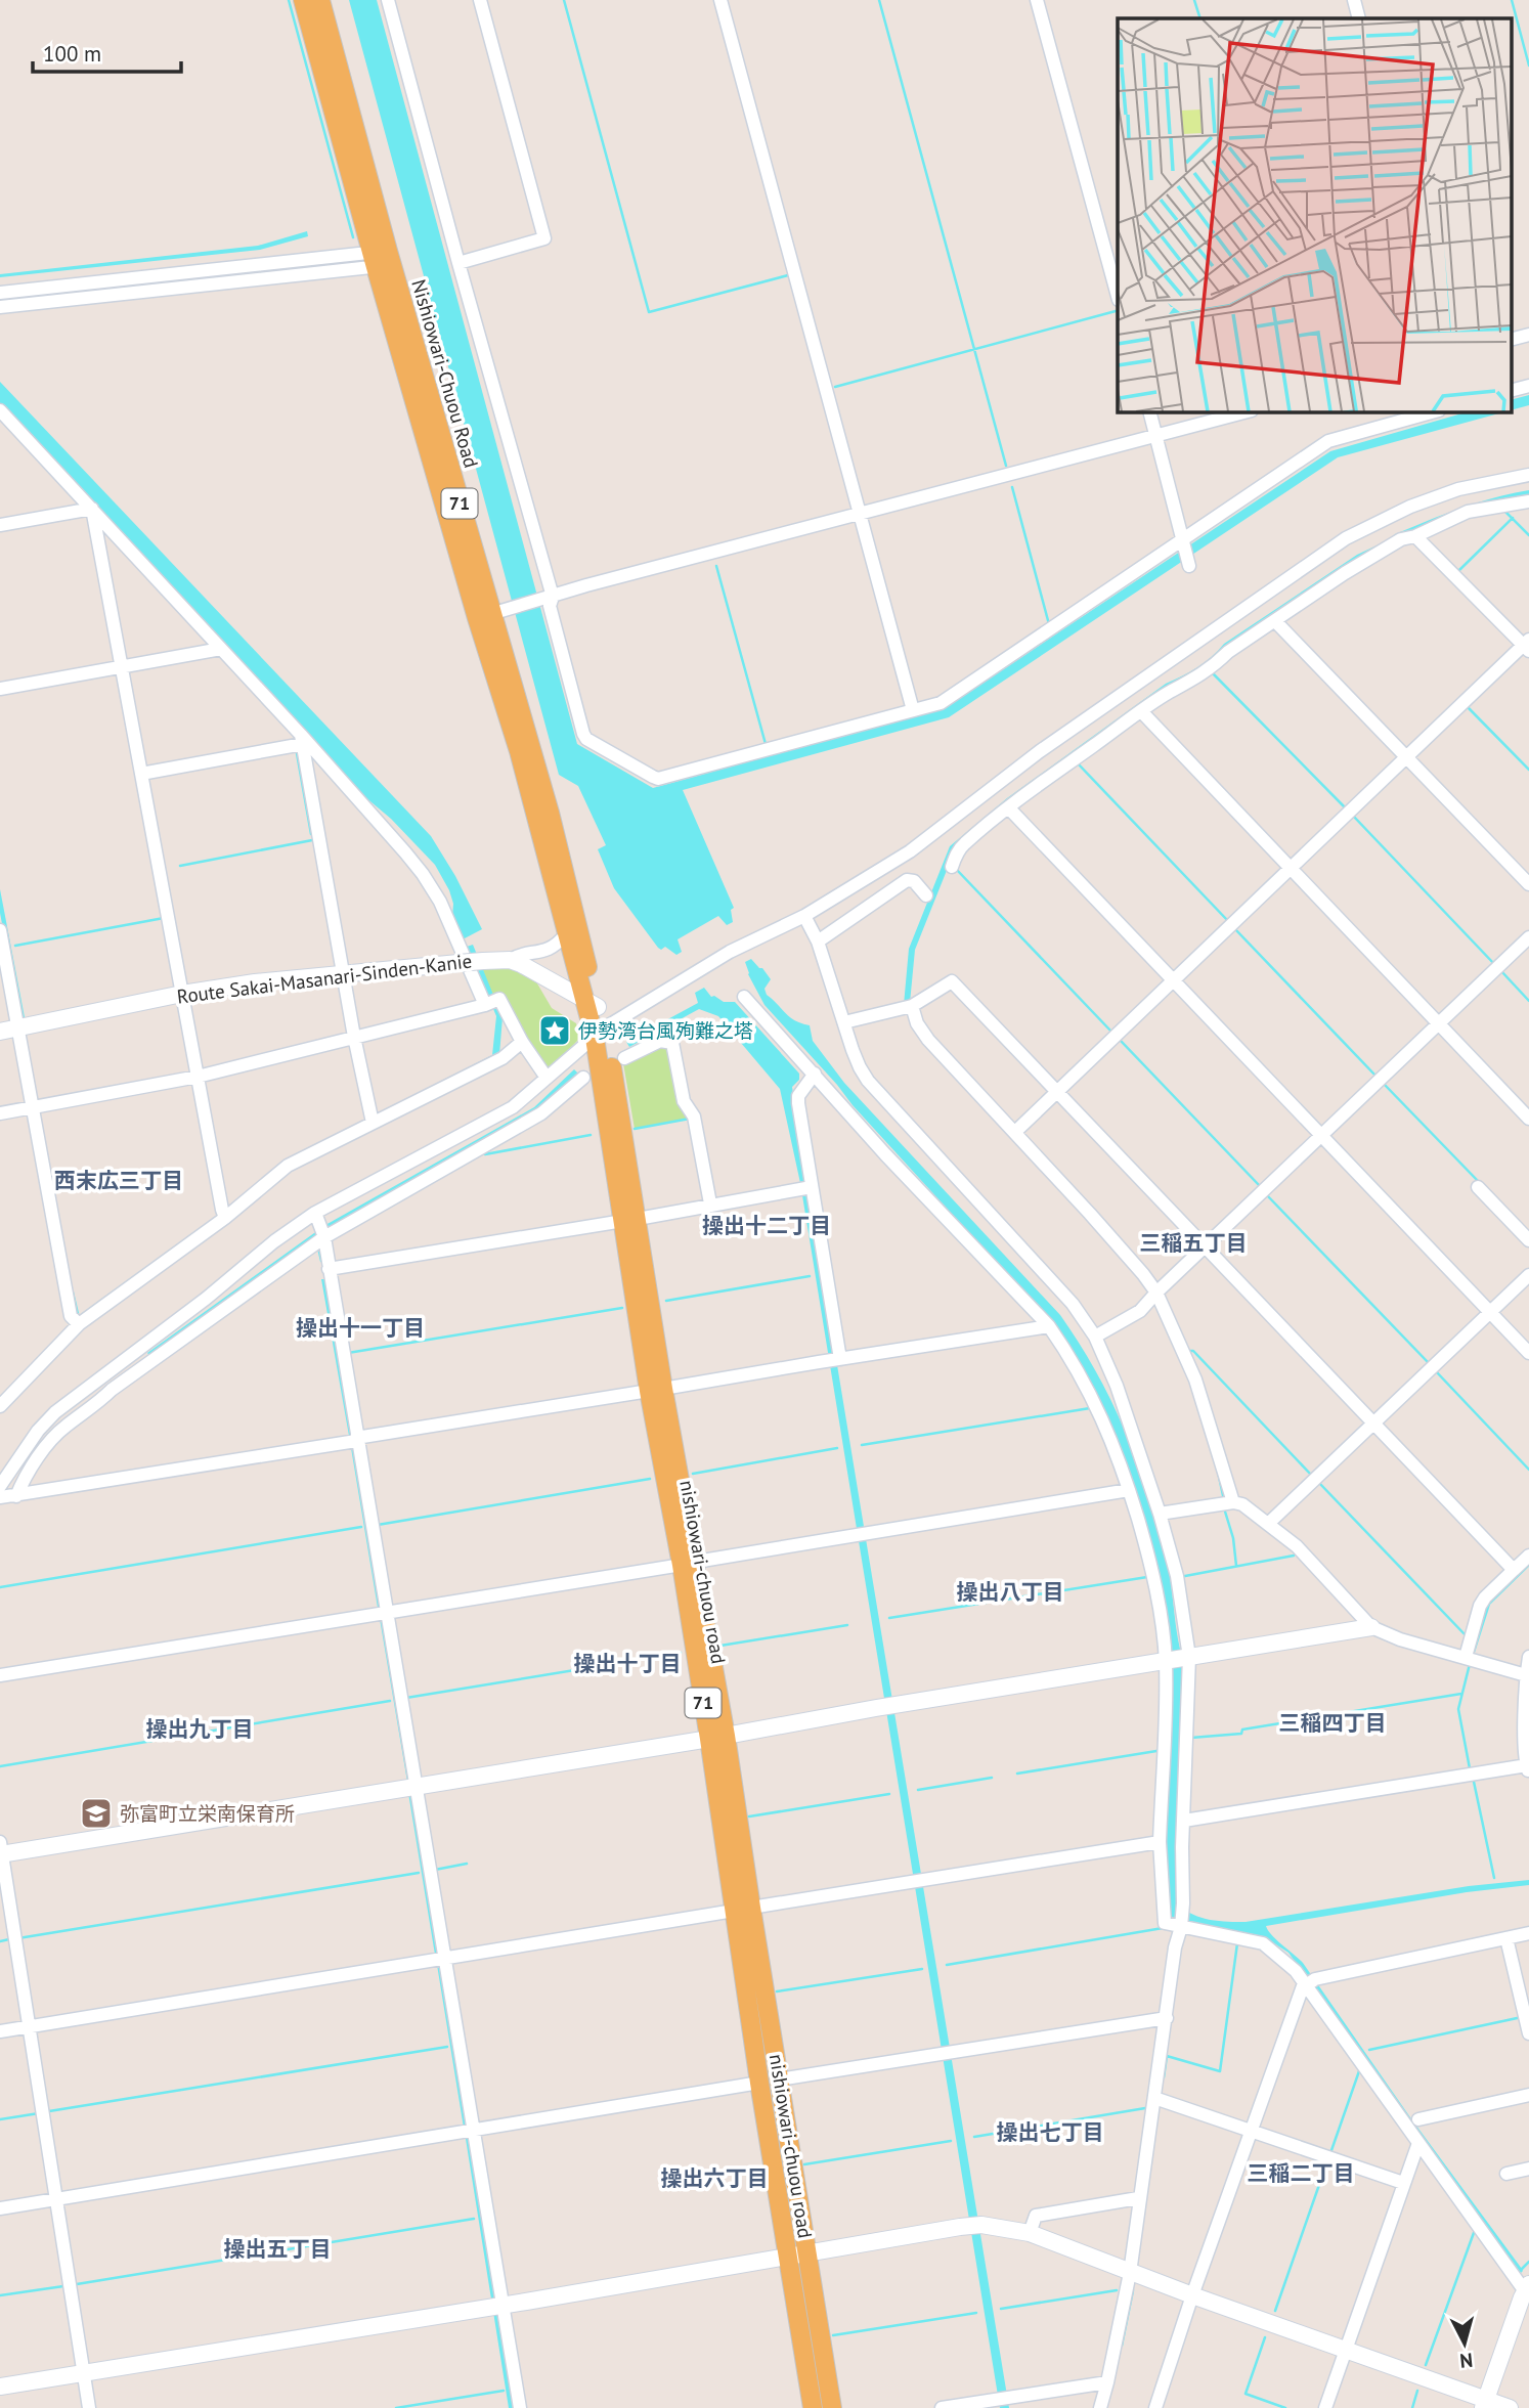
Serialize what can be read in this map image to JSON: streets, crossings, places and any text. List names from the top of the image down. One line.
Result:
{"streets":{"main road":["Nishiowari-Chuou Road","71","nishiowari-chuou road"],"street":["Route Sakai-Masanari-Sinden-Kanie"]},"crossings":[["Nishiowari-Chuou Road","Route Sakai-Masanari-Sinden-Kanie"],["Nishiowari-Chuou Road","nishiowari-chuou road"],["Route Sakai-Masanari-Sinden-Kanie","nishiowari-chuou road"]],"districts":["西末広三丁目","操出十二丁目","三稲五丁目","操出十一丁目","操出八丁目","操出十丁目","三稲四丁目","操出九丁目","操出七丁目","三稲二丁目","操出六丁目","操出五丁目"],"places":{"place":["伊勢湾台風殉難之塔"],"school or university":["弥富町立栄南保育所"]},"scale_bar":"100 m","north":"bottom"}
